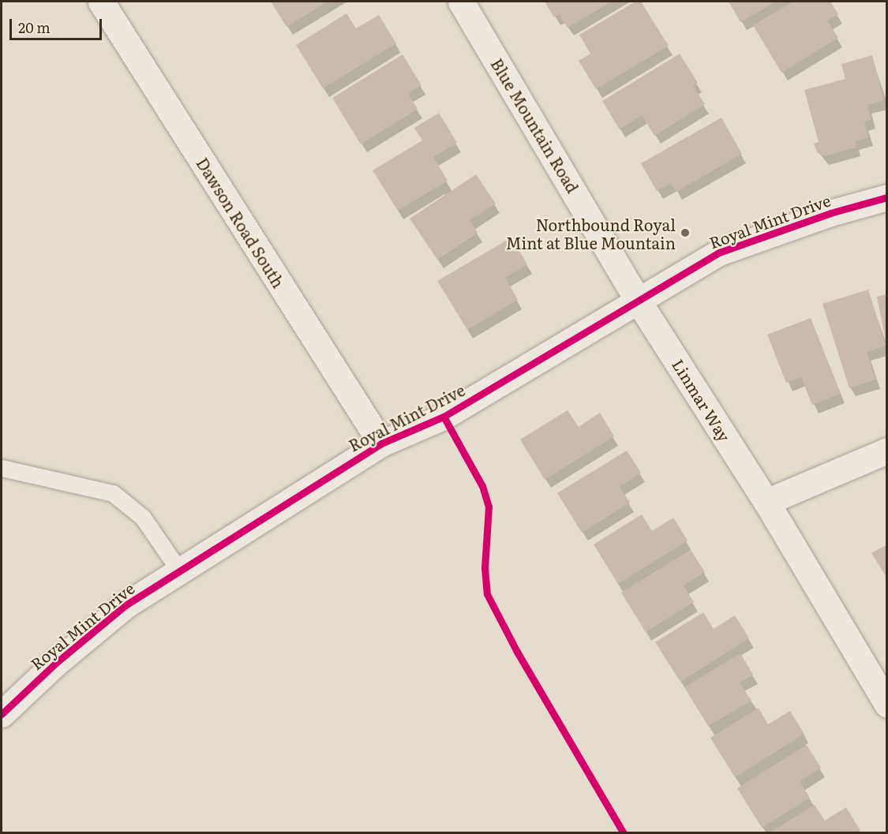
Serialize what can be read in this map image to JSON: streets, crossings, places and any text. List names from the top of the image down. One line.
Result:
{"streets":{"street":["Blue Mountain Road","Royal Mint Drive","Dawson Road South","Linmar Way"]},"crossings":[["Blue Mountain Road","Royal Mint Drive"],["Blue Mountain Road","Linmar Way"],["Royal Mint Drive","Dawson Road South"],["Royal Mint Drive","Linmar Way"]],"places":["Northbound Royal Mint at Blue Mountain"],"scale_bar":"20 m"}
